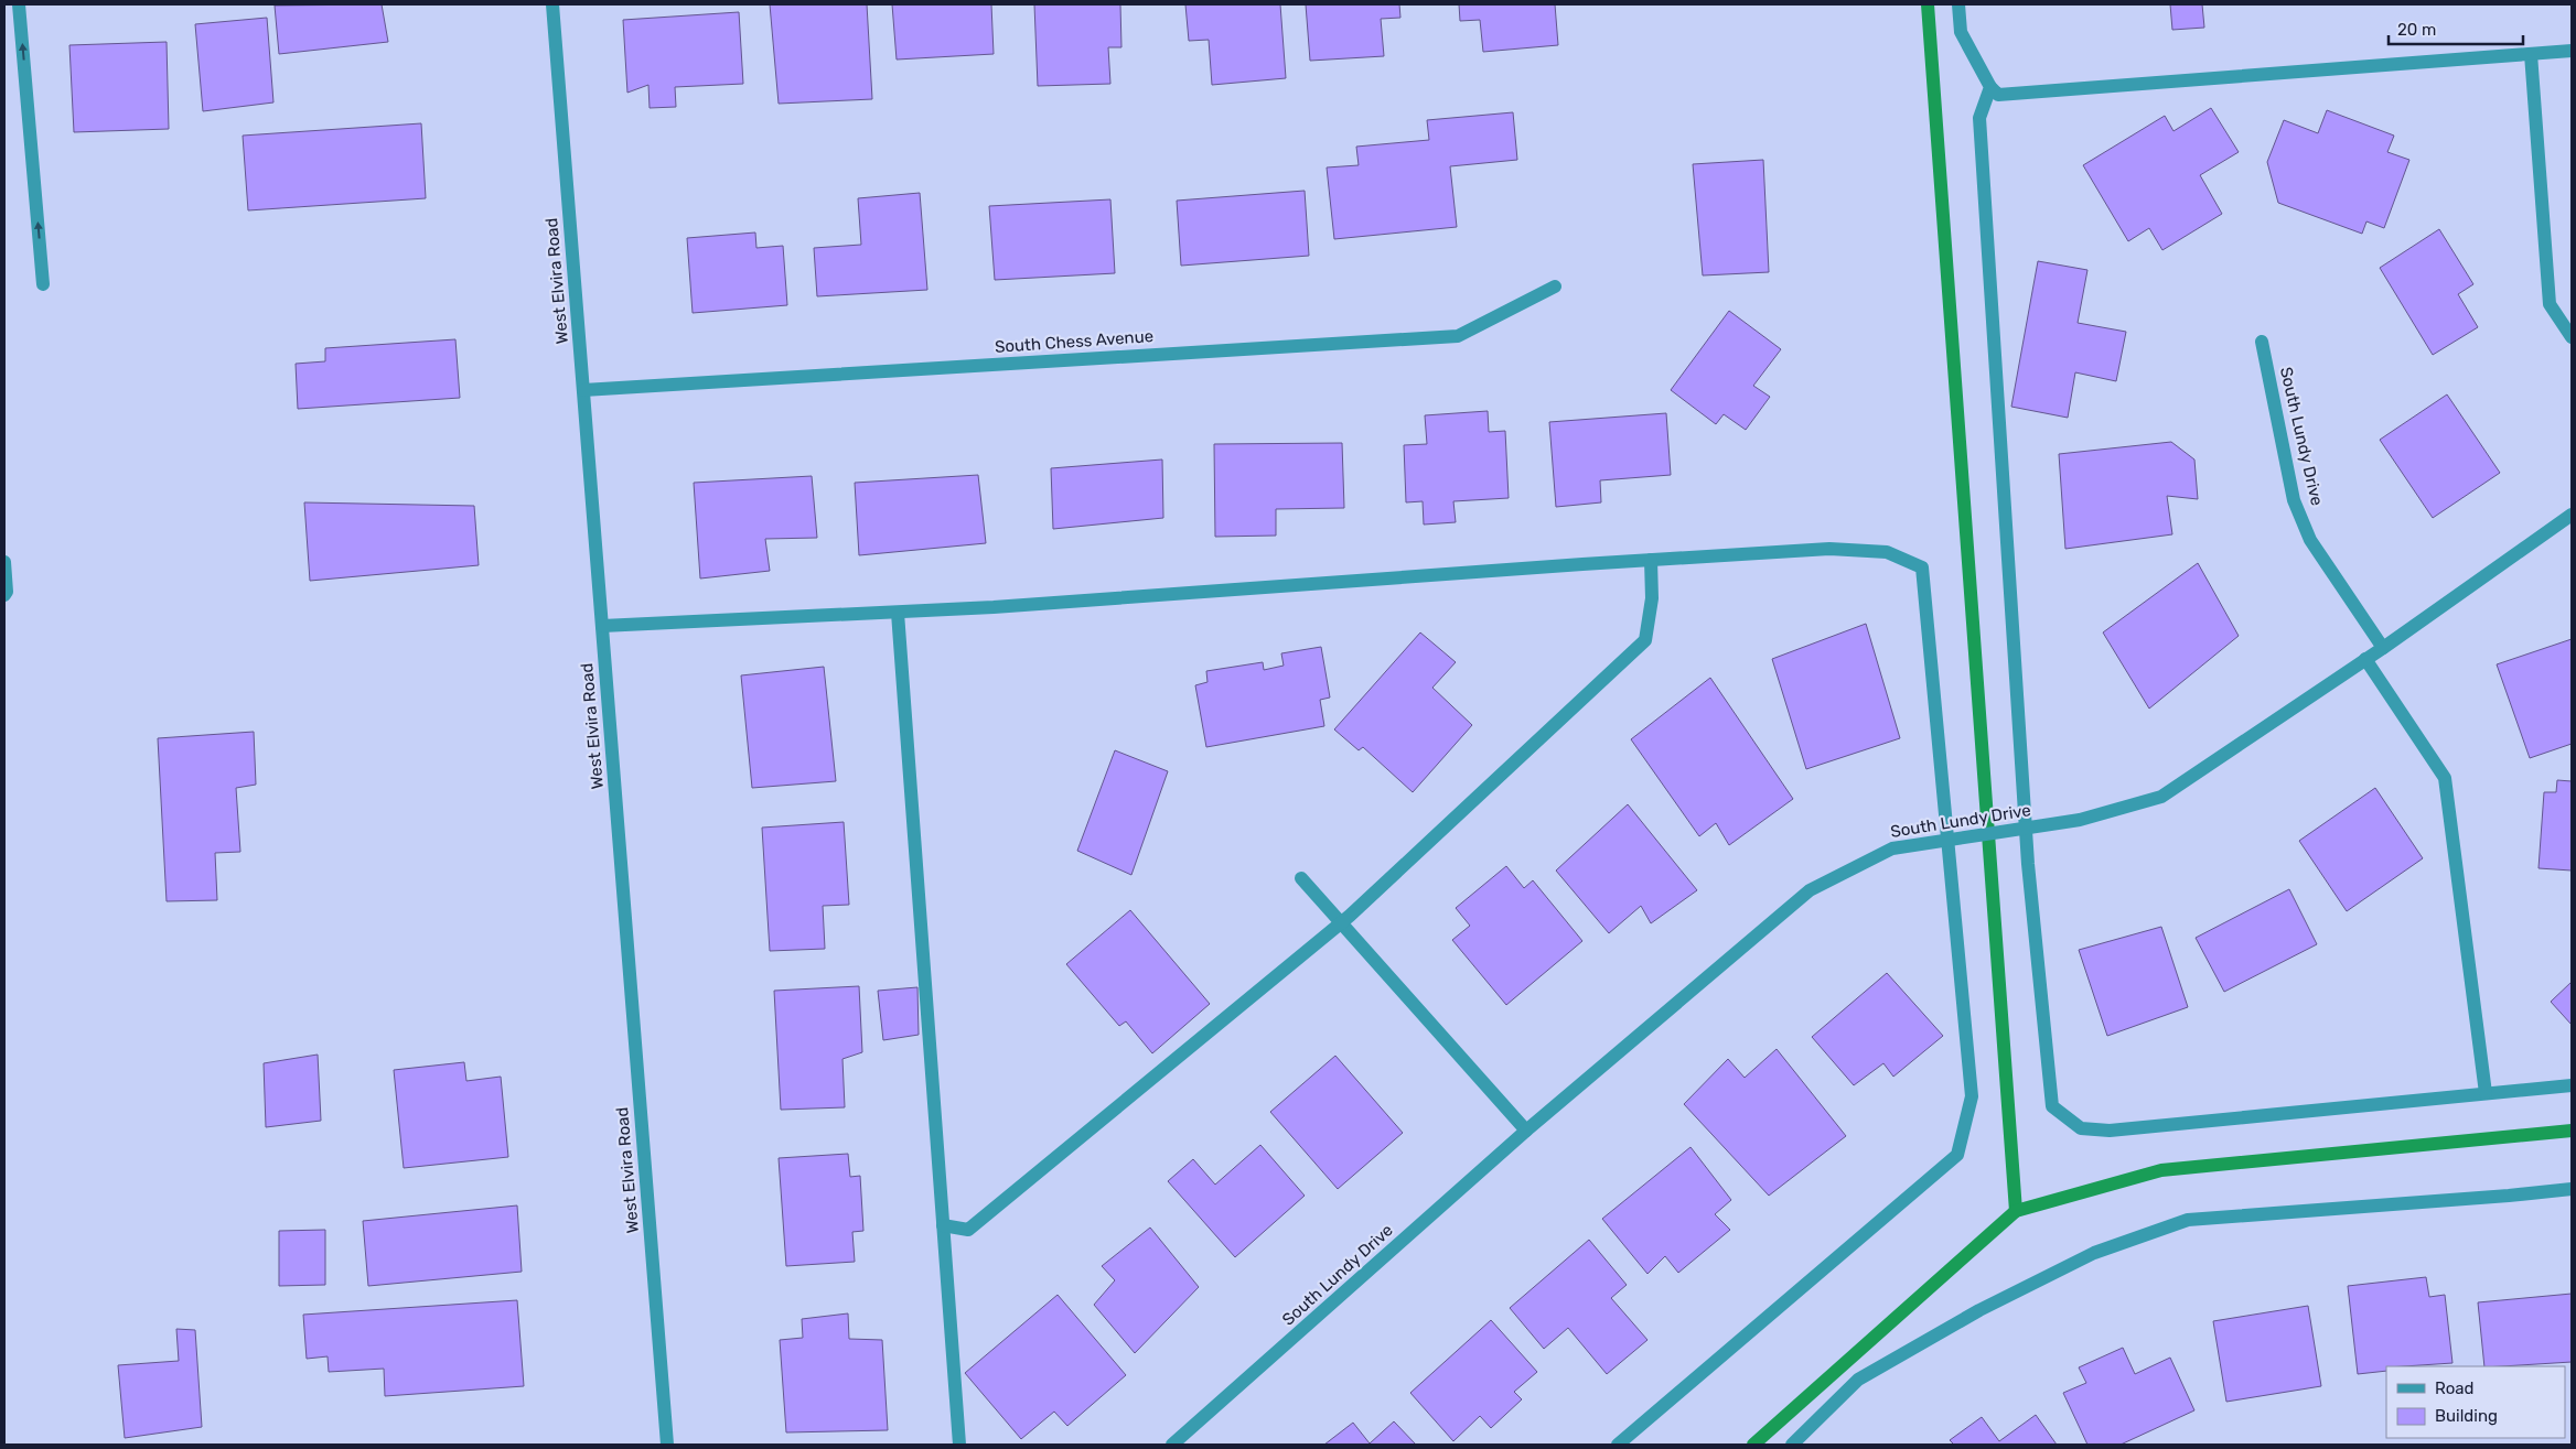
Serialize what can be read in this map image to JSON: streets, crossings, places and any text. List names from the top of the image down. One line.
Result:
{"streets":{"street":["West Elvira Road","South Chess Avenue","South Lundy Drive"]},"crossings":[["West Elvira Road","South Chess Avenue"]],"legend":["Road","Building"],"scale_bar":"20 m"}
